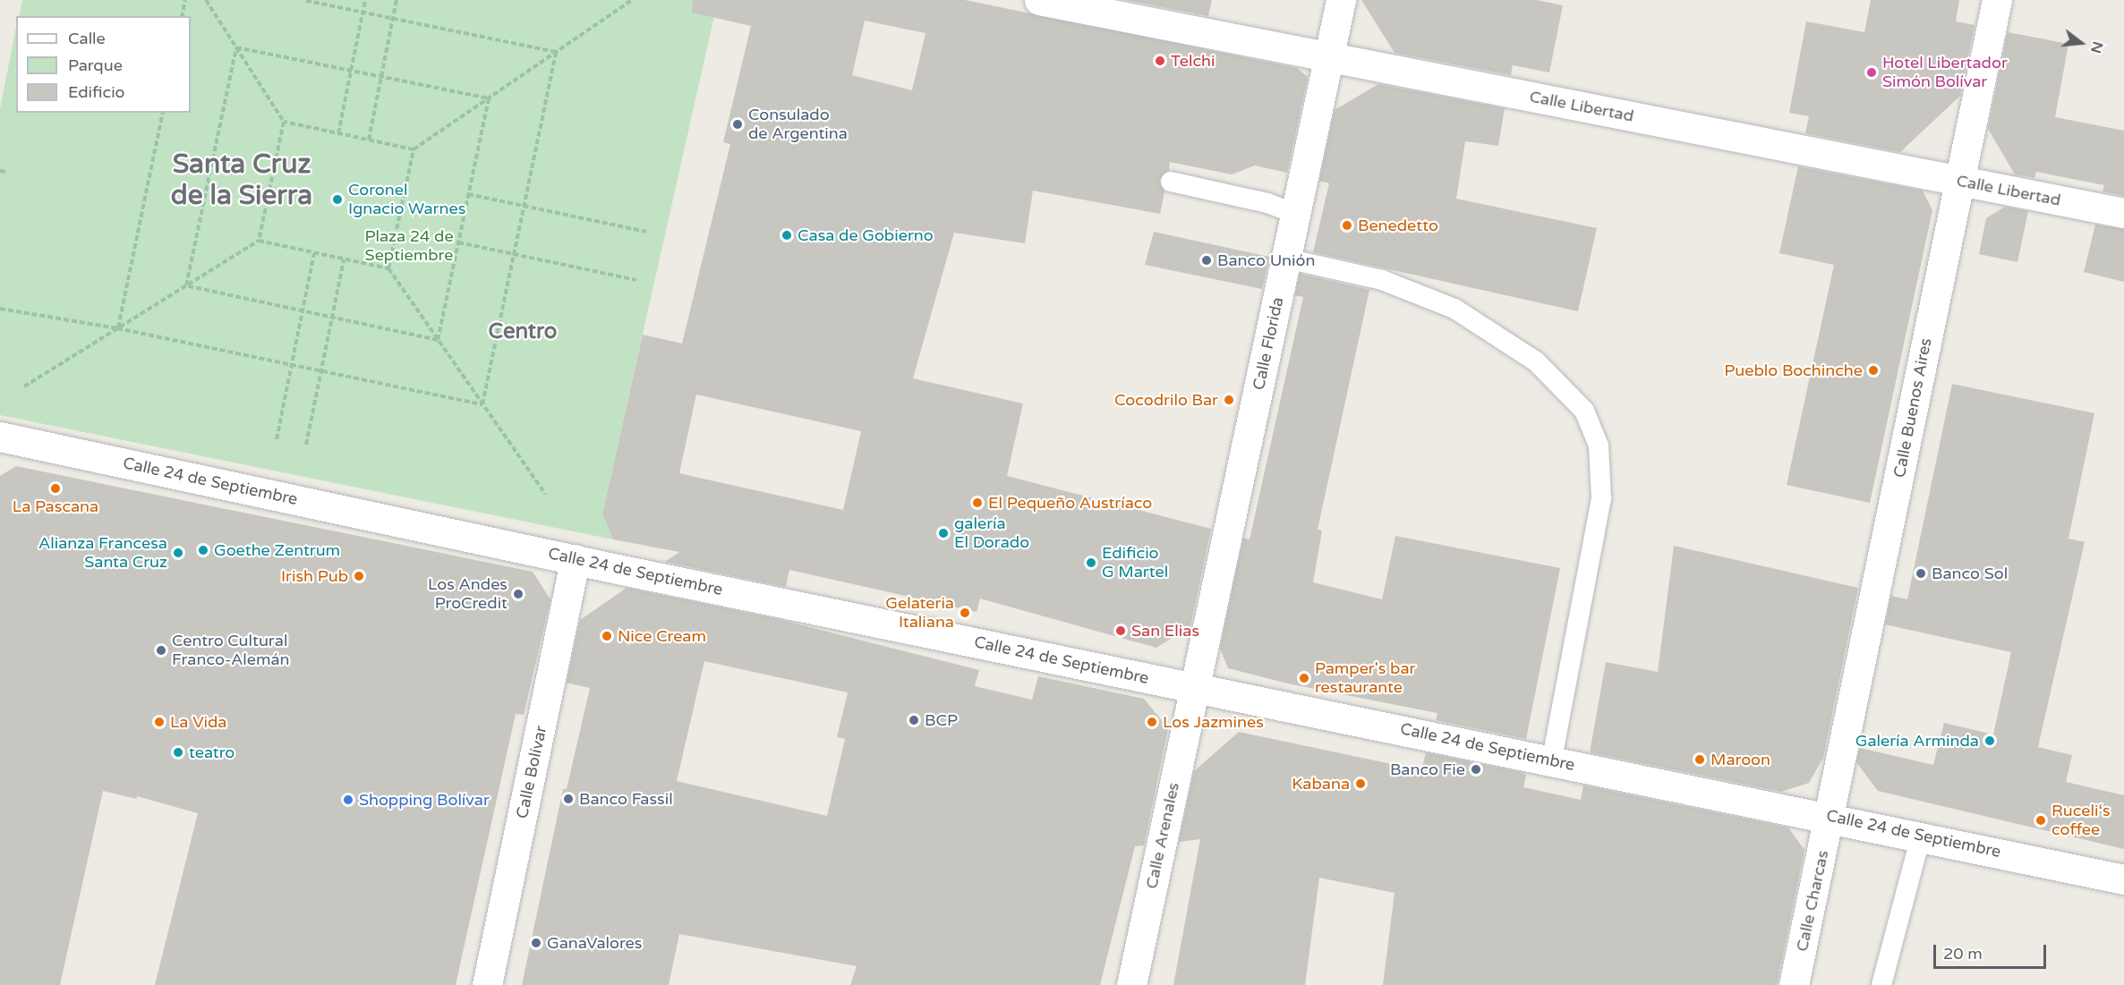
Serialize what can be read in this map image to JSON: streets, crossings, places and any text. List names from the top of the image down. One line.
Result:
{"streets":{"street":["Calle Libertad","Calle Florida","Calle Buenos Aires","Calle 24 de Septiembre","Calle Bolívar","Calle Arenales","Calle Charcas"]},"crossings":[["Calle Libertad","Calle Florida"],["Calle Libertad","Calle Buenos Aires"],["Calle Florida","Calle 24 de Septiembre"],["Calle Florida","Calle Arenales"],["Calle Buenos Aires","Calle 24 de Septiembre"],["Calle Buenos Aires","Calle Charcas"],["Calle 24 de Septiembre","Calle Bolívar"],["Calle 24 de Septiembre","Calle Arenales"],["Calle 24 de Septiembre","Calle Charcas"]],"districts":["Santa Cruz de la Sierra","Centro"],"parks":["Plaza 24 de Septiembre"],"places":["Telchi","Hotel Libertador Simón Bolívar","Consulado de Argentina","Coronel Ignacio Warnes","Benedetto","Casa de Gobierno","Banco Unión","Pueblo Bochinche","Cocodrilo Bar","La Pascana","El Pequeño Austríaco","galería El Dorado","Goethe Zentrum","Alianza Francesa Santa Cruz","Edificio G Martel","Banco Sol","Irish Pub","Los Andes ProCredit","Gelateria Italiana","San Elias","Nice Cream","Centro Cultural Franco-Alemán","Pamper's bar restaurante","BCP","La Vida","Los Jazmines","Galería Arminda","teatro","Maroon","Banco Fie","Kabana","Banco Fassil","Shopping Bolívar","Ruceli‘s coffee","GanaValores"],"legend":["Calle","Parque","Edificio"],"scale_bar":"20 m","north":"right"}
